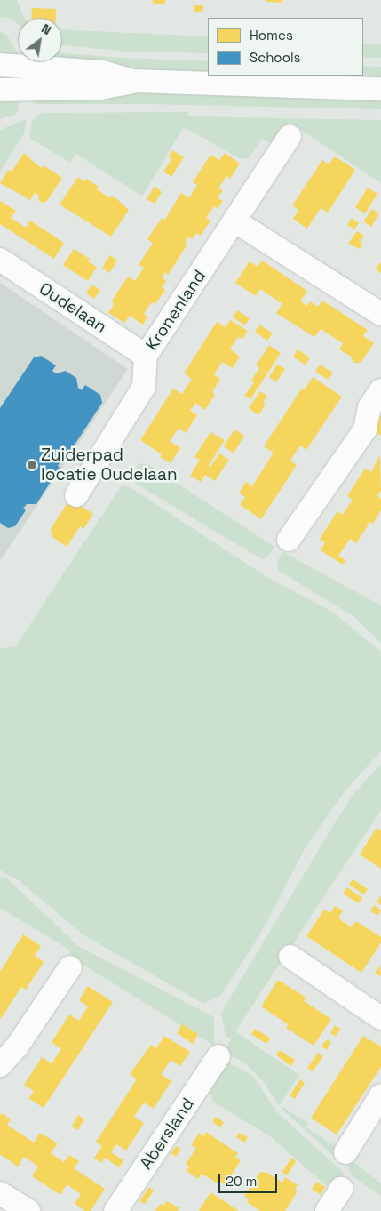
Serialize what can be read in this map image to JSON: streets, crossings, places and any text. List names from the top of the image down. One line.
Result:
{"streets":{"street":["Oudelaan","Kronenland","Abersland"]},"crossings":[["Oudelaan","Kronenland"]],"places":["Zuiderpad locatie Oudelaan"],"legend":["Homes","Schools"],"scale_bar":"20 m","north":"top right"}
